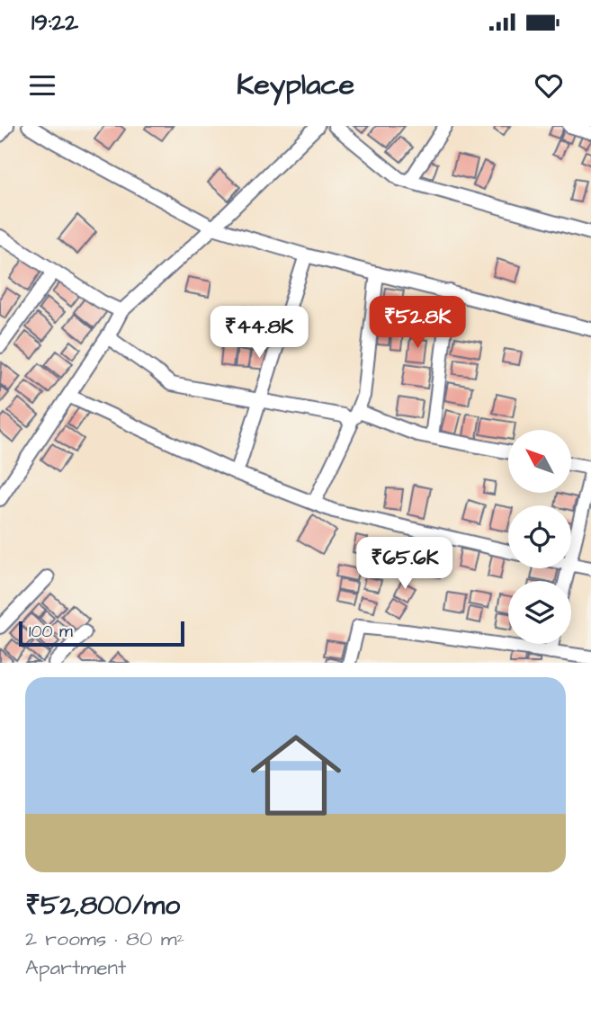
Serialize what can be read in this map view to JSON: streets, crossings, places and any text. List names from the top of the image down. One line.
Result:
{"scale_bar":"100 m","north":"top left","page":{"status":"19:22","header":"Keyplace","price":["₹52.8K","₹44.8K","₹65.6K"],"scale":"100 m","list":[{"name":"₹52,800/mo","note":"2 rooms · 80 m² · Apartment"}]}}
